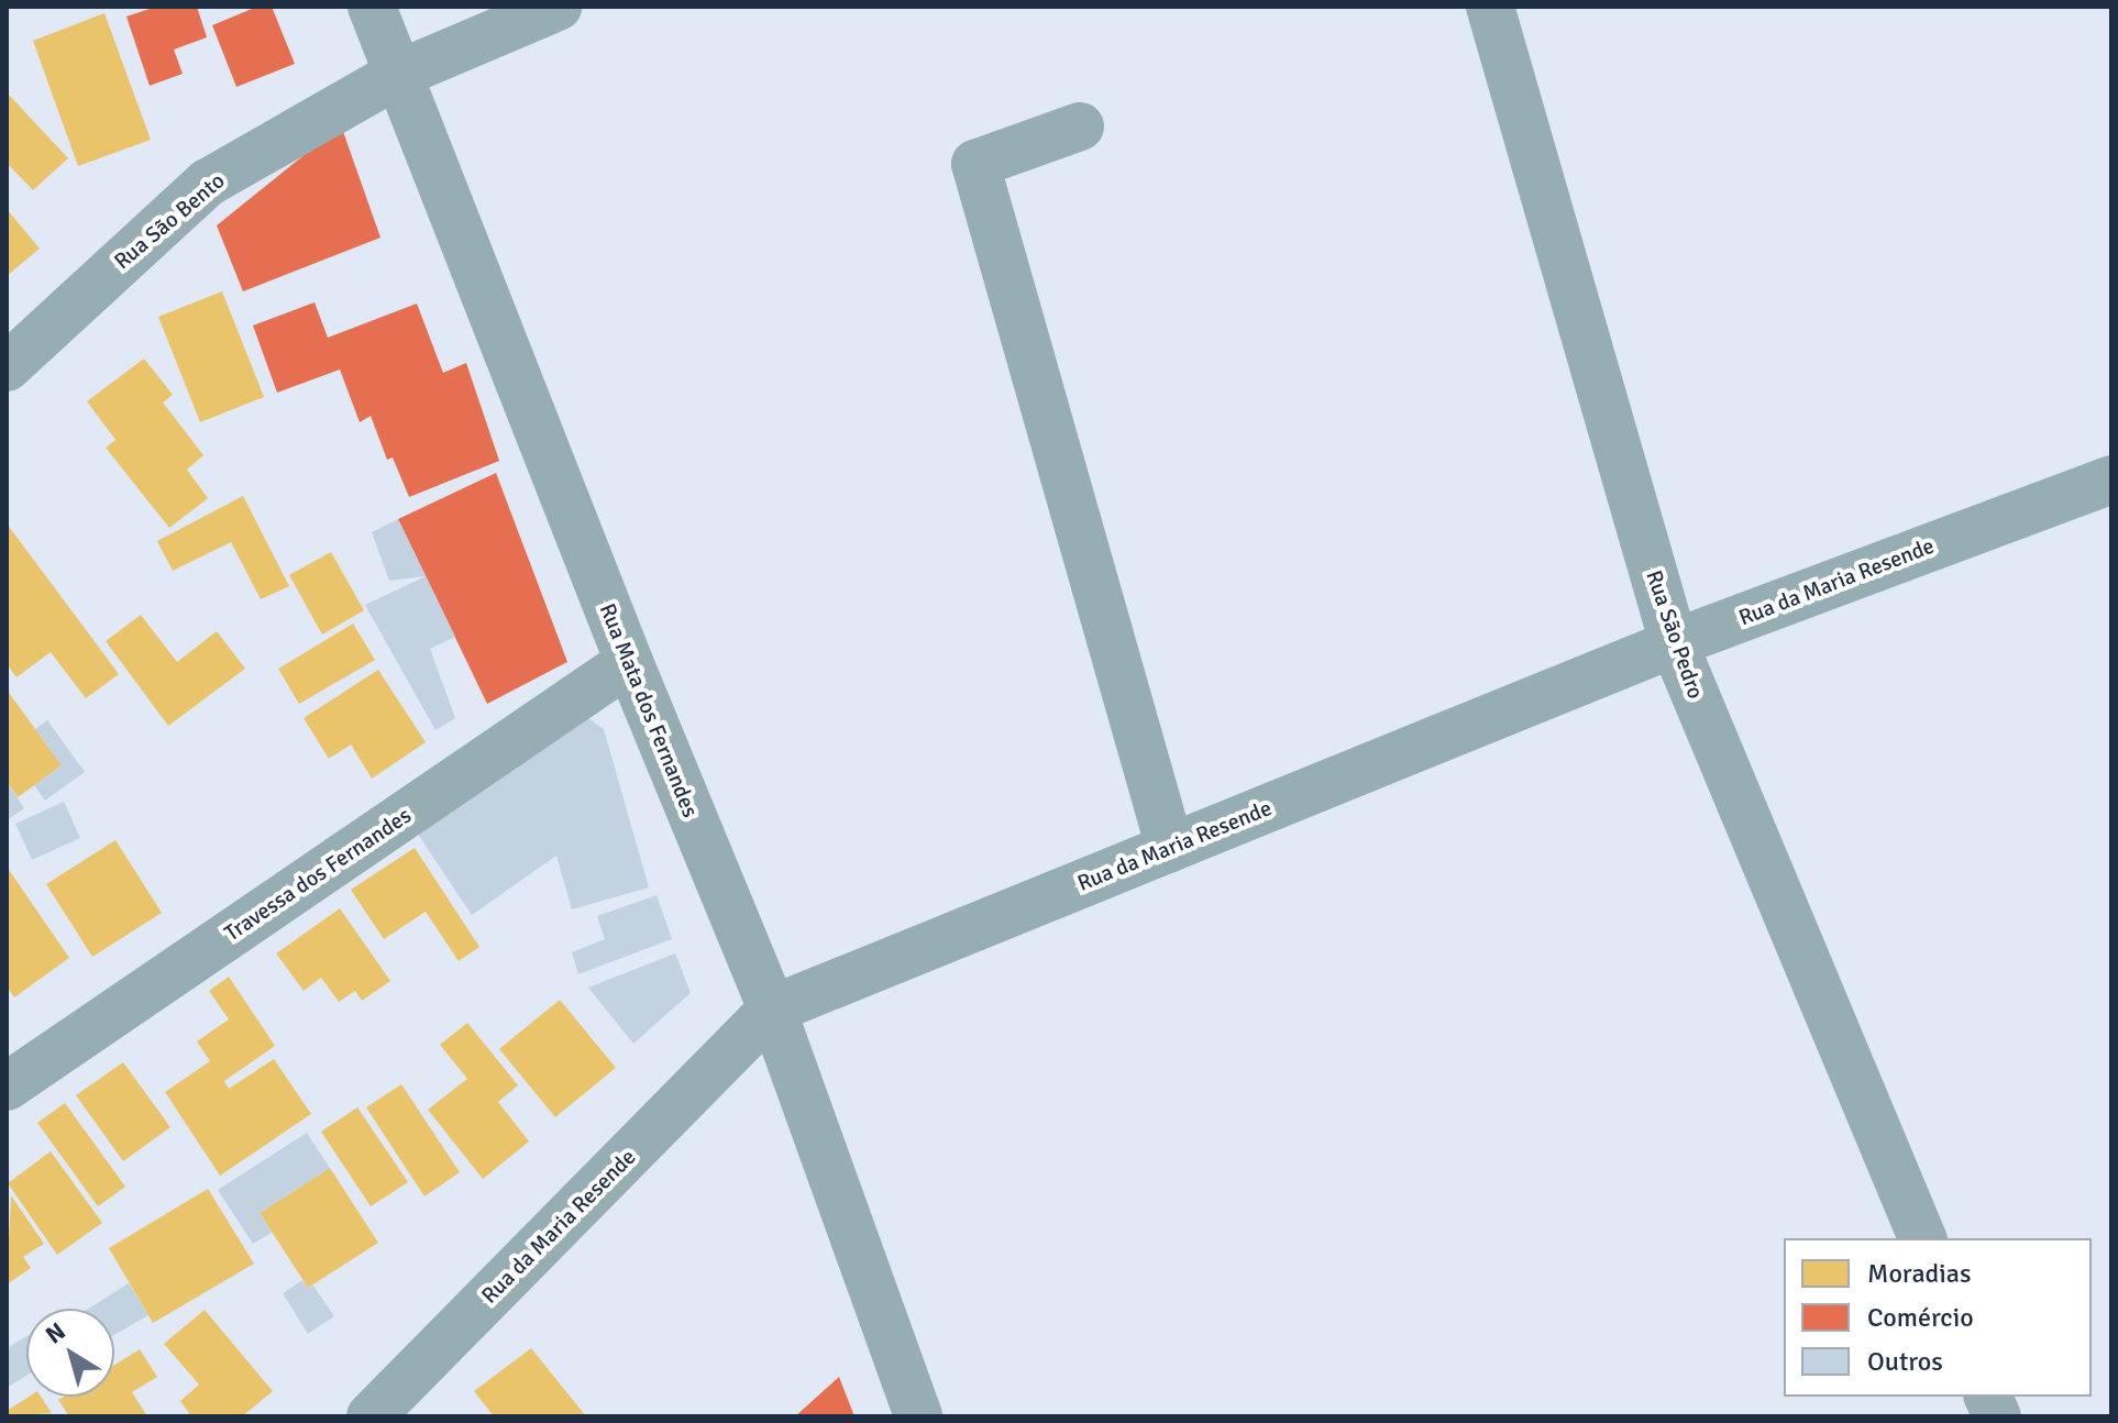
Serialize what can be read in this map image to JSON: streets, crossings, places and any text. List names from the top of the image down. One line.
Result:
{"streets":{"street":["Rua São Bento","Rua da Maria Resende","Rua São Pedro","Rua Mata dos Fernandes","Travessa dos Fernandes"]},"crossings":[["Rua São Bento","Rua Mata dos Fernandes"],["Rua da Maria Resende","Rua São Pedro"],["Rua da Maria Resende","Rua Mata dos Fernandes"],["Rua Mata dos Fernandes","Travessa dos Fernandes"]],"legend":["Moradias","Comércio","Outros"],"north":"top left"}
